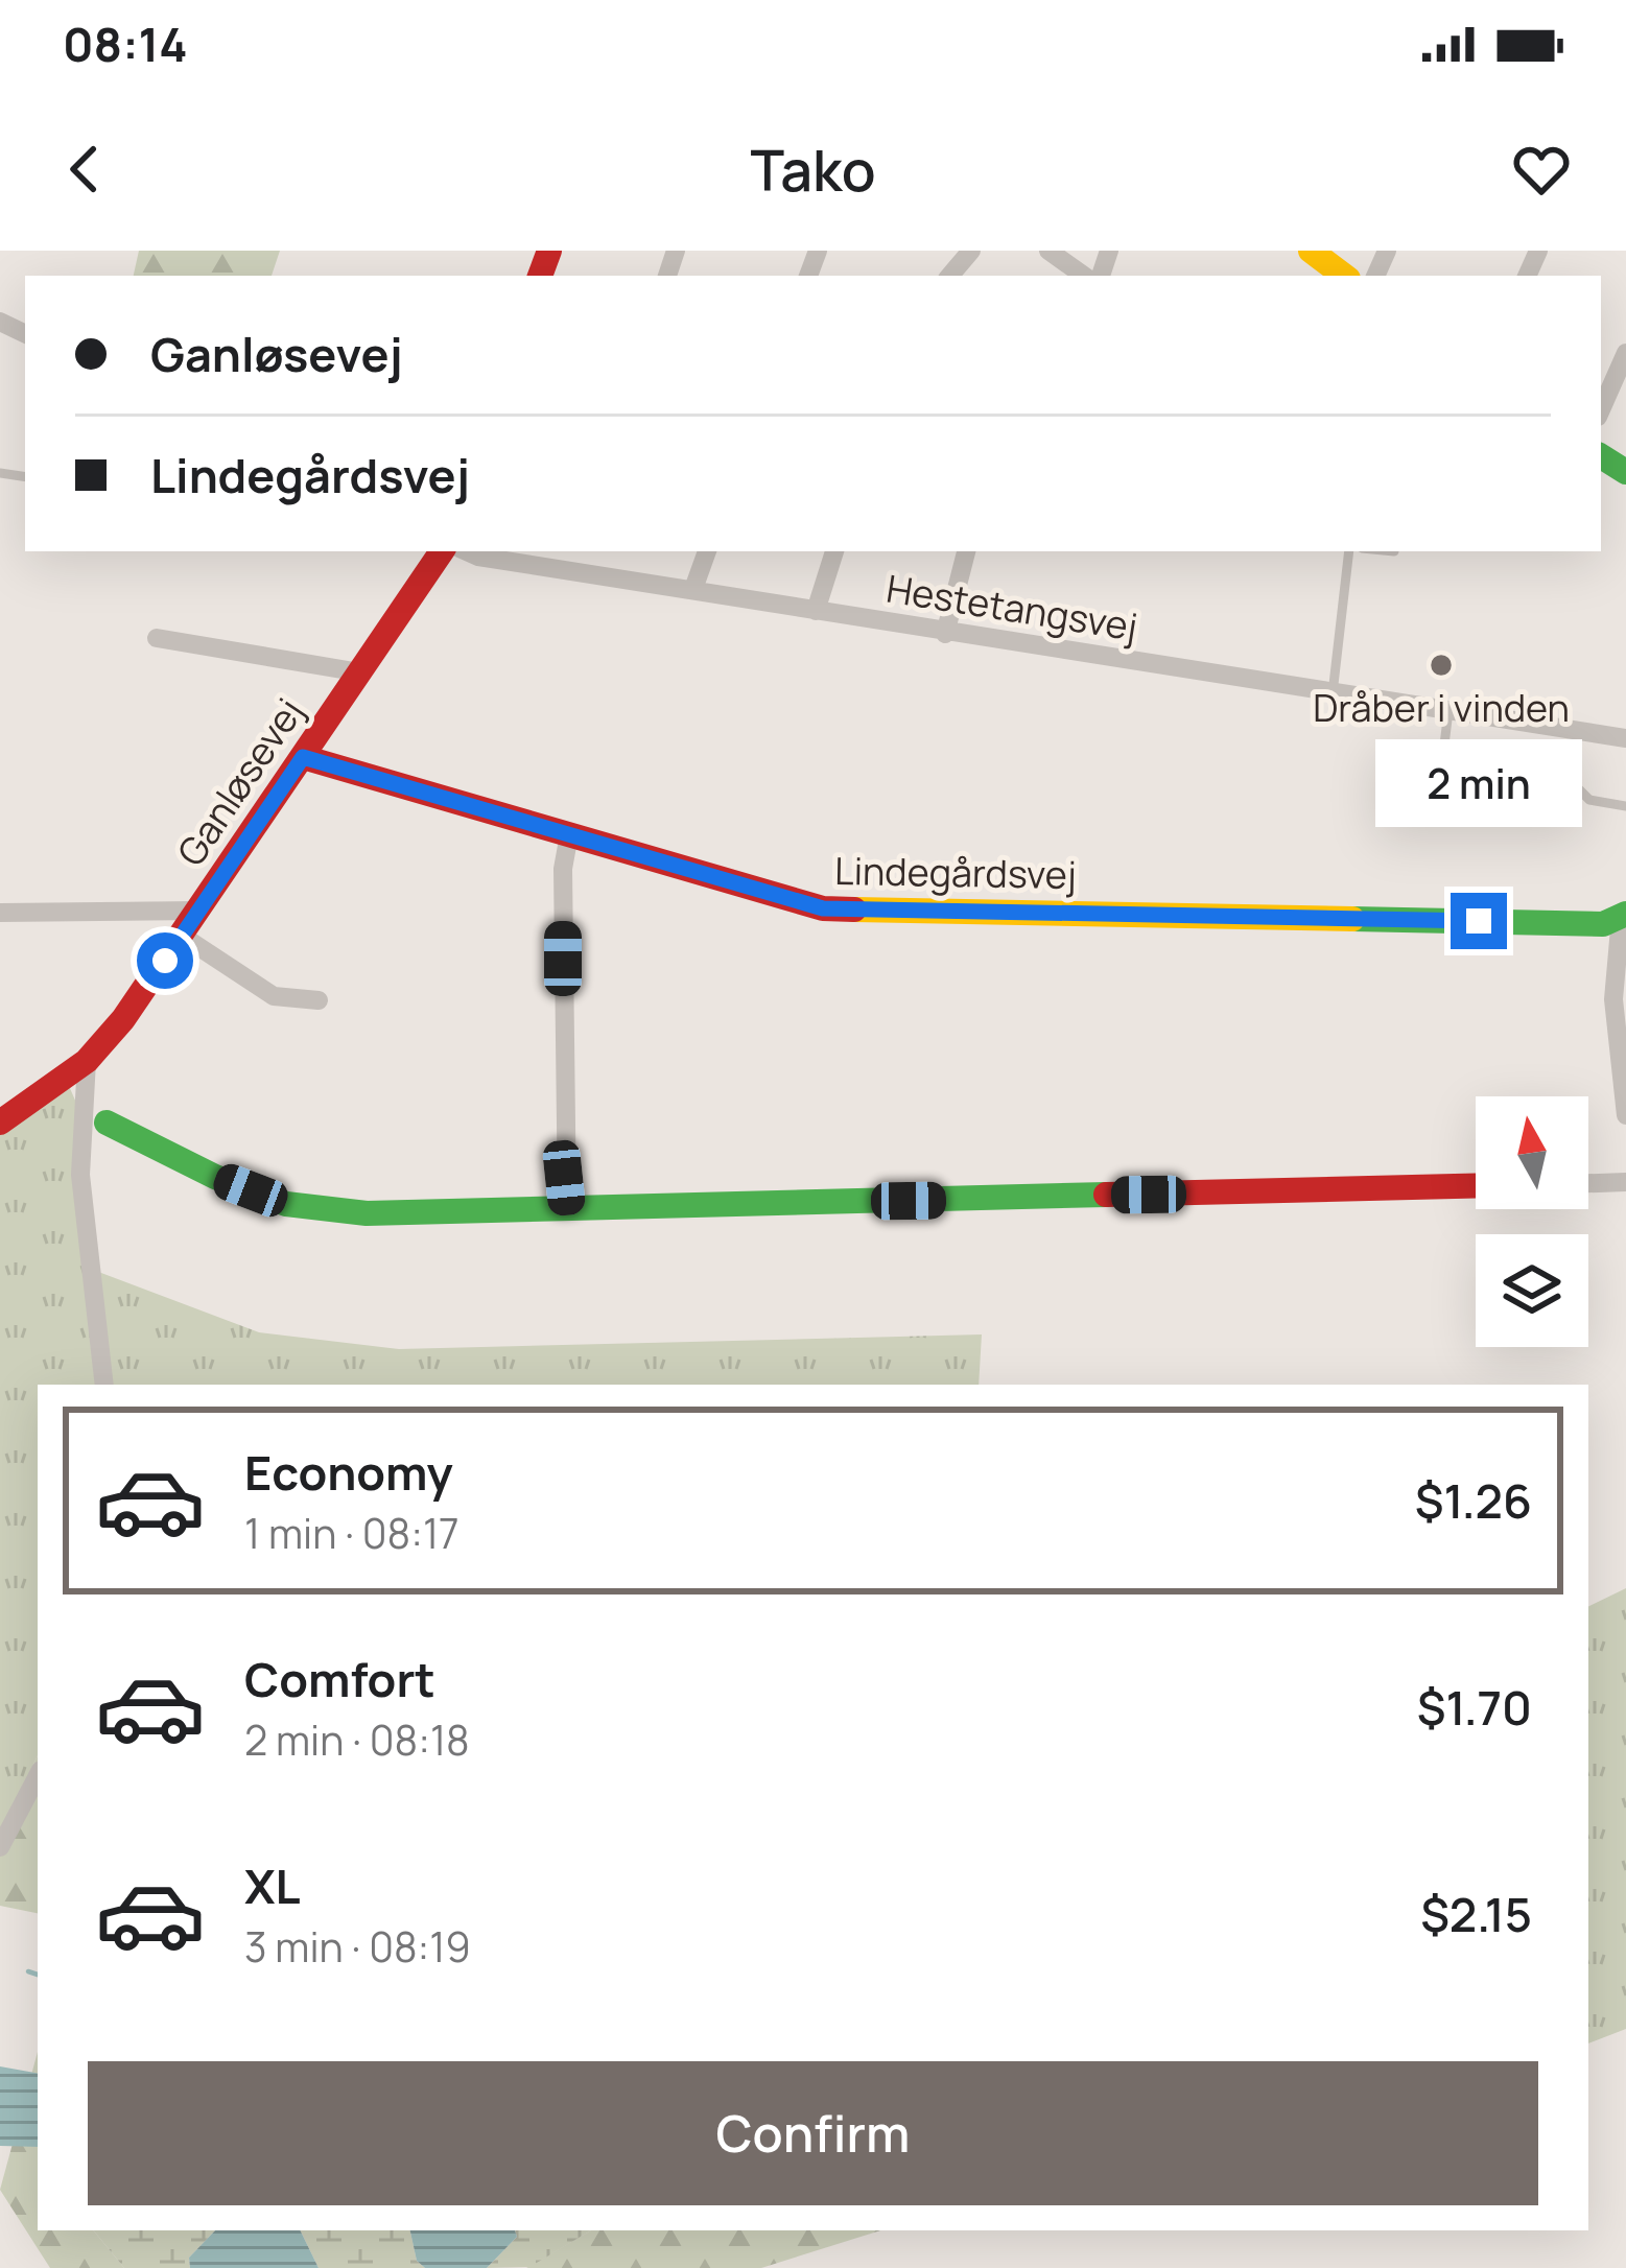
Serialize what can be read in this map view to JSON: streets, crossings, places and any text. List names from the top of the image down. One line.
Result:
{"streets":{"street":["Hestetangsvej","Ganløsevej","Lindegårdsvej"]},"crossings":[["Ganløsevej","Lindegårdsvej"]],"places":["Dråber i vinden"],"north":"top","page":{"status":"08:14","header":"Tako","banner":["Ganløsevej","Lindegårdsvej"],"bubble":"2 min","list":[{"name":"Economy","note":"1 min · 08:17","value":"$1.26"},{"name":"Comfort","note":"2 min · 08:18","value":"$1.70"},{"name":"XL","note":"3 min · 08:19","value":"$2.15"}],"buttons":"Confirm"}}
